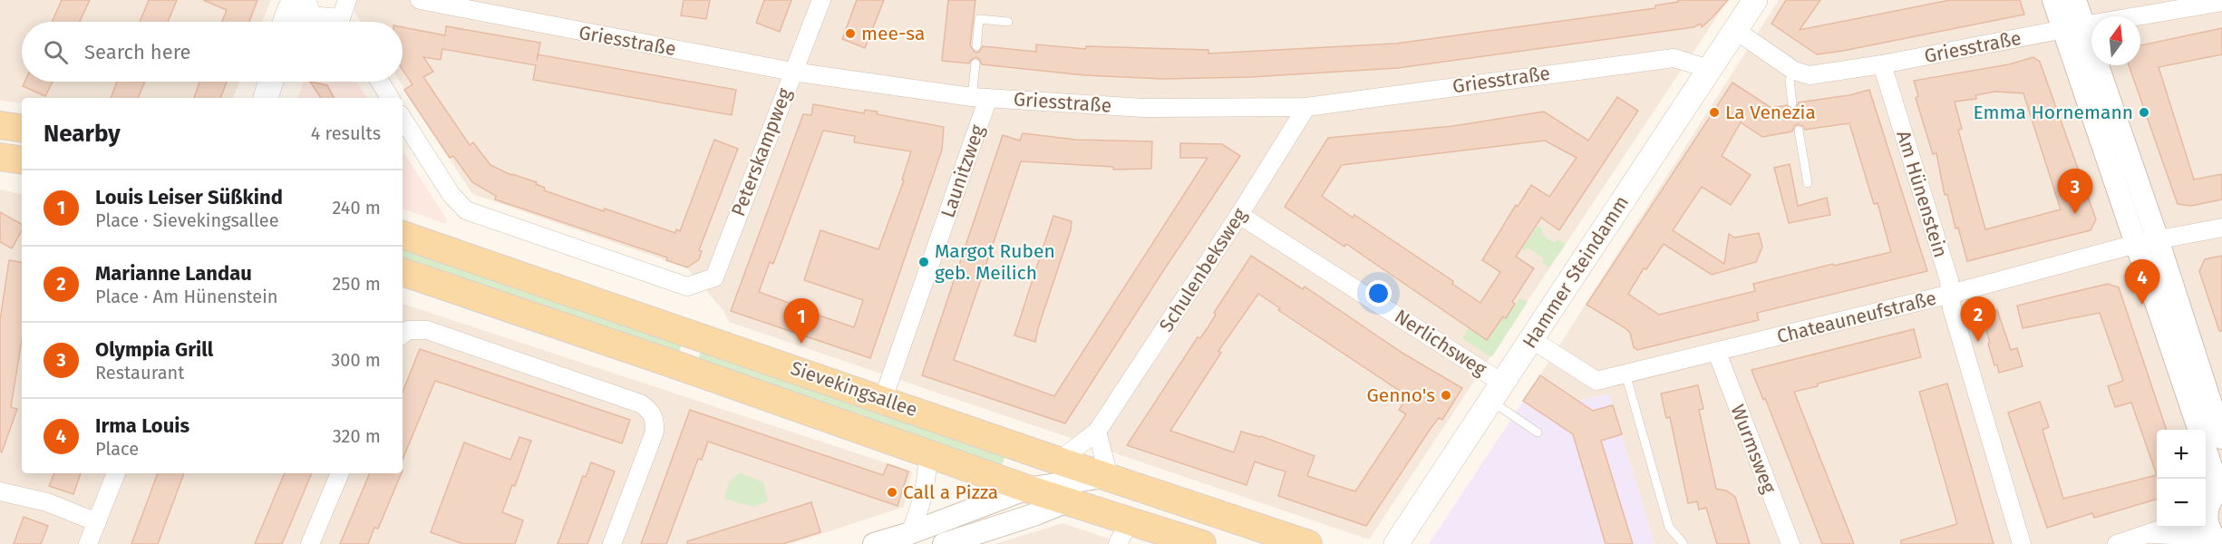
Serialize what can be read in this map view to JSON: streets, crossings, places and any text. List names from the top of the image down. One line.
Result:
{"streets":{"main road":["Hammer Steindamm","Sievekingsallee"],"street":["Griesstraße","Peterskampweg","Launitzweg","Am Hünenstein","Schulenbeksweg","Chateauneufstraße","Nerlichsweg","Wurmsweg"]},"crossings":[["Griesstraße","Peterskampweg"],["Griesstraße","Launitzweg"],["Griesstraße","Am Hünenstein"],["Griesstraße","Schulenbeksweg"],["Griesstraße","Hammer Steindamm"],["Launitzweg","Sievekingsallee"],["Am Hünenstein","Chateauneufstraße"],["Schulenbeksweg","Nerlichsweg"],["Schulenbeksweg","Sievekingsallee"],["Hammer Steindamm","Chateauneufstraße"],["Hammer Steindamm","Nerlichsweg"],["Chateauneufstraße","Wurmsweg"]],"places":["mee-sa","La Venezia","Emma Hornemann","Margot Ruben geb. Meilich","Genno's","Call a Pizza"],"north":"top","page":{"search":"Search here","heading":["Nearby","4 results"],"pins":["3","4","2","1"],"list":[{"mark":"1","name":"Louis Leiser Süßkind","note":"Place · Sievekingsallee","value":"240 m"},{"mark":"2","name":"Marianne Landau","note":"Place · Am Hünenstein","value":"250 m"},{"mark":"3","name":"Olympia Grill","note":"Restaurant","value":"300 m"},{"mark":"4","name":"Irma Louis","note":"Place","value":"320 m"}],"map_buttons":["+","−"]}}
